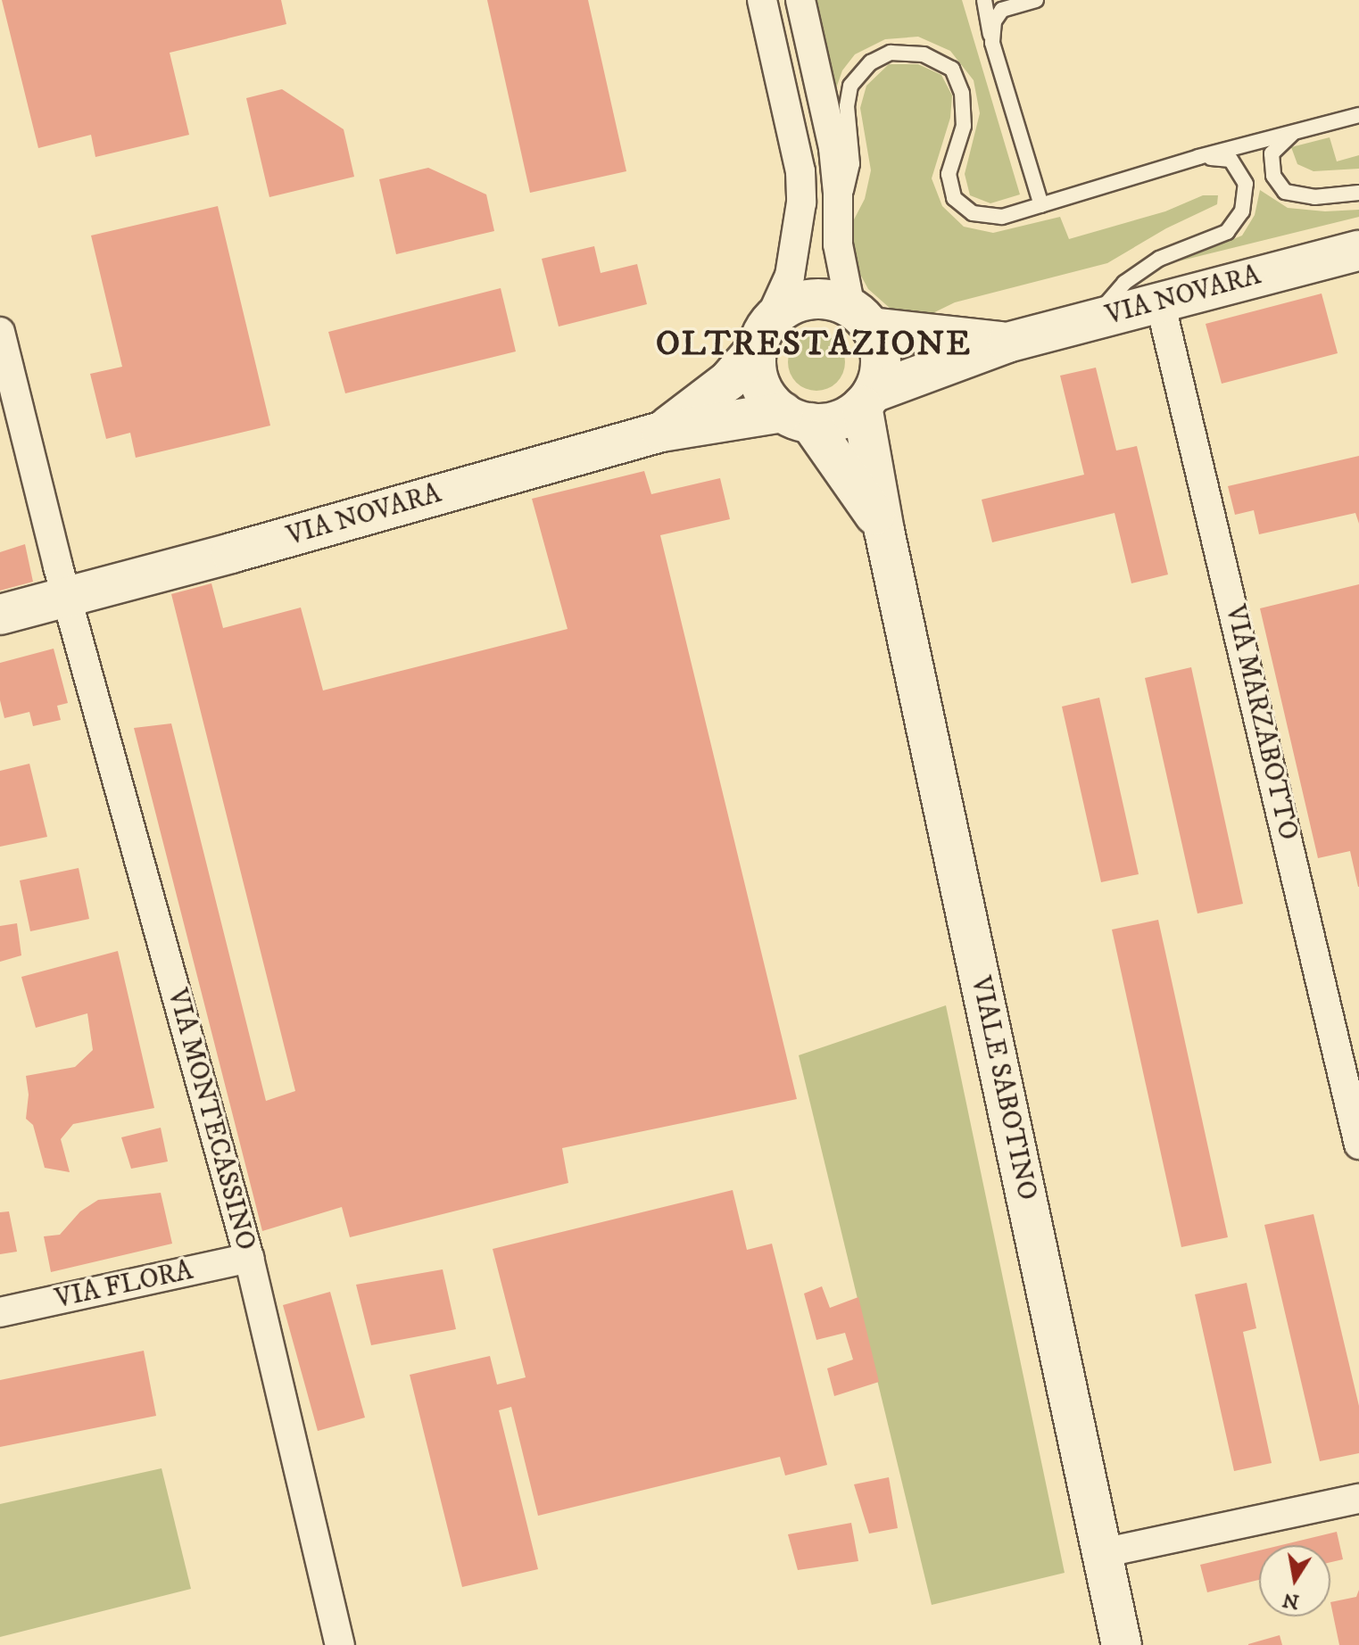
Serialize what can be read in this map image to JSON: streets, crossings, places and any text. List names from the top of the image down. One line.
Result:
{"streets":{"street":["VIA NOVARA","VIA MARZABOTTO","VIALE SABOTINO","VIA MONTECASSINO","VIA FLORA"]},"crossings":[["VIA NOVARA","VIA MARZABOTTO"],["VIA NOVARA","VIALE SABOTINO"],["VIA NOVARA","VIA MONTECASSINO"],["VIA MONTECASSINO","VIA FLORA"]],"districts":["OLTRESTAZIONE"],"north":"bottom"}
